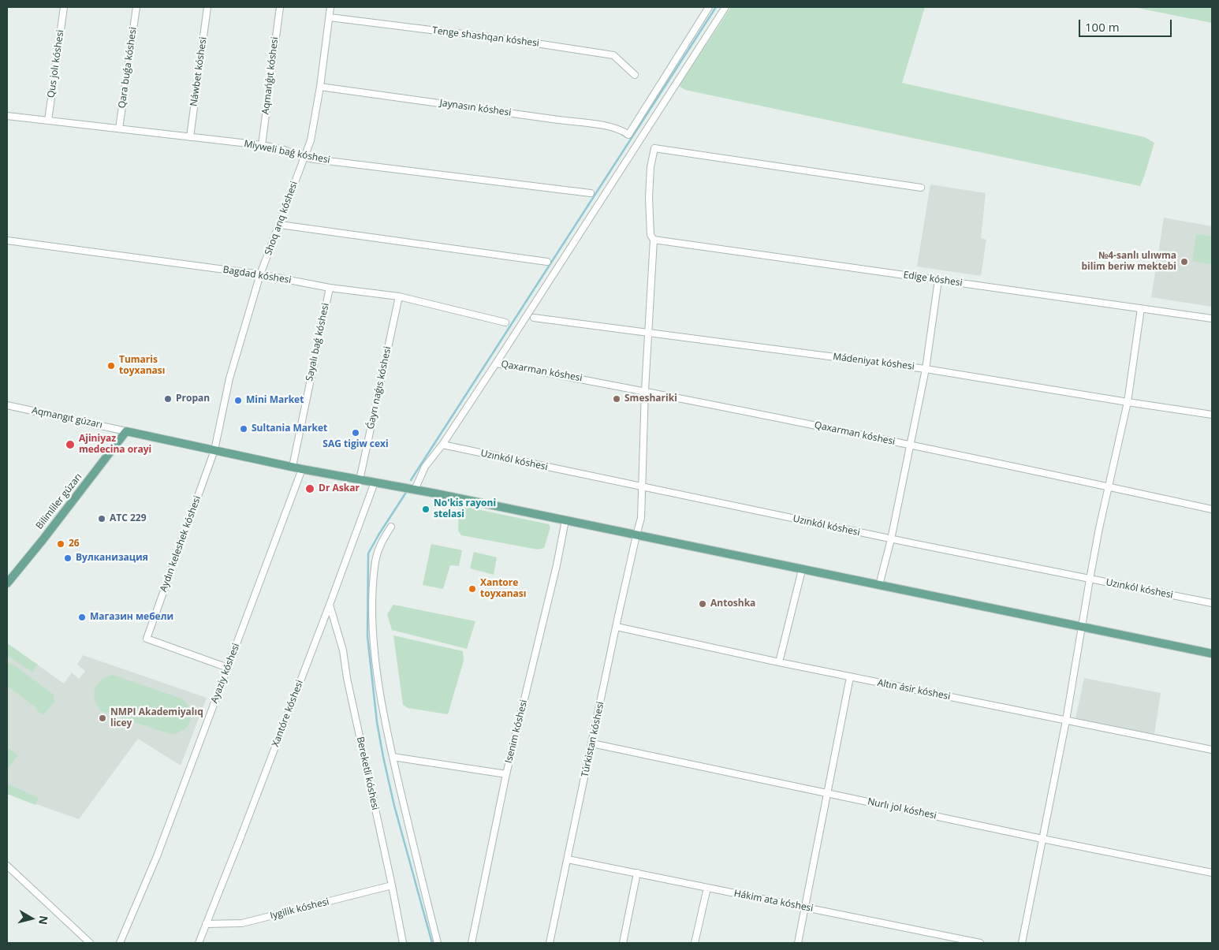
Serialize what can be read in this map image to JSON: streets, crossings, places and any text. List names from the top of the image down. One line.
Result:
{"streets":{"main road":["Bilimliler gúzarı"],"street":["Tenge shashqan kóshesi","Qus jolı kóshesi","Qara buǵa kóshesi","Náwbet kóshesi","Aqmańǵıt kóshesi","Jaynasın kóshesi","Miyweli baǵ kóshesi","Shoq arıq kóshesi","Bagdad kóshesi","Edige kóshesi","Sayalı baǵ kóshesi","Mádeniyat kóshesi","Qaxarman kóshesi","Ǵayrı naǵıs kóshesi","Aqmangıt gúzarı","Uzınkól kóshesi","Aydın keleshek kóshesi","Ayaziy kóshesi","Altın ásir kóshesi","Xantóre kóshesi","Isenim kóshesi","Túrkistan kóshesi","Bereketli kóshesi","Nurlı jol kóshesi","Hákim ata kóshesi","Iygilik kóshesi"]},"crossings":[["Tenge shashqan kóshesi","Shoq arıq kóshesi"],["Qus jolı kóshesi","Miyweli baǵ kóshesi"],["Qara buǵa kóshesi","Miyweli baǵ kóshesi"],["Náwbet kóshesi","Miyweli baǵ kóshesi"],["Aqmańǵıt kóshesi","Miyweli baǵ kóshesi"],["Jaynasın kóshesi","Shoq arıq kóshesi"],["Miyweli baǵ kóshesi","Shoq arıq kóshesi"],["Shoq arıq kóshesi","Bagdad kóshesi"],["Shoq arıq kóshesi","Aydın keleshek kóshesi"],["Bagdad kóshesi","Sayalı baǵ kóshesi"],["Bagdad kóshesi","Ǵayrı naǵıs kóshesi"],["Edige kóshesi","Túrkistan kóshesi"],["Mádeniyat kóshesi","Túrkistan kóshesi"],["Qaxarman kóshesi","Túrkistan kóshesi"],["Aqmangıt gúzarı","Bilimliler gúzarı"],["Uzınkól kóshesi","Túrkistan kóshesi"],["Aydın keleshek kóshesi","Ayaziy kóshesi"],["Altın ásir kóshesi","Túrkistan kóshesi"],["Xantóre kóshesi","Bereketli kóshesi"],["Xantóre kóshesi","Iygilik kóshesi"],["Túrkistan kóshesi","Nurlı jol kóshesi"],["Túrkistan kóshesi","Hákim ata kóshesi"],["Bereketli kóshesi","Iygilik kóshesi"]],"places":["№4-sanlı ulıwma bilim beriw mektebi","Tumaris toyxanası","Propan","Smeshariki","Mini Market","Sultania Market","SAG tigiw cexi","Ajiniyaz medecina orayi","Dr Askar","No'kis rayoni stelasi","АТС 229","26","Вулканизация","Xantore toyxanası","Antoshka","Магазин мебели","NMPI Akademiyalıq licey"],"scale_bar":"100 m","north":"right"}
